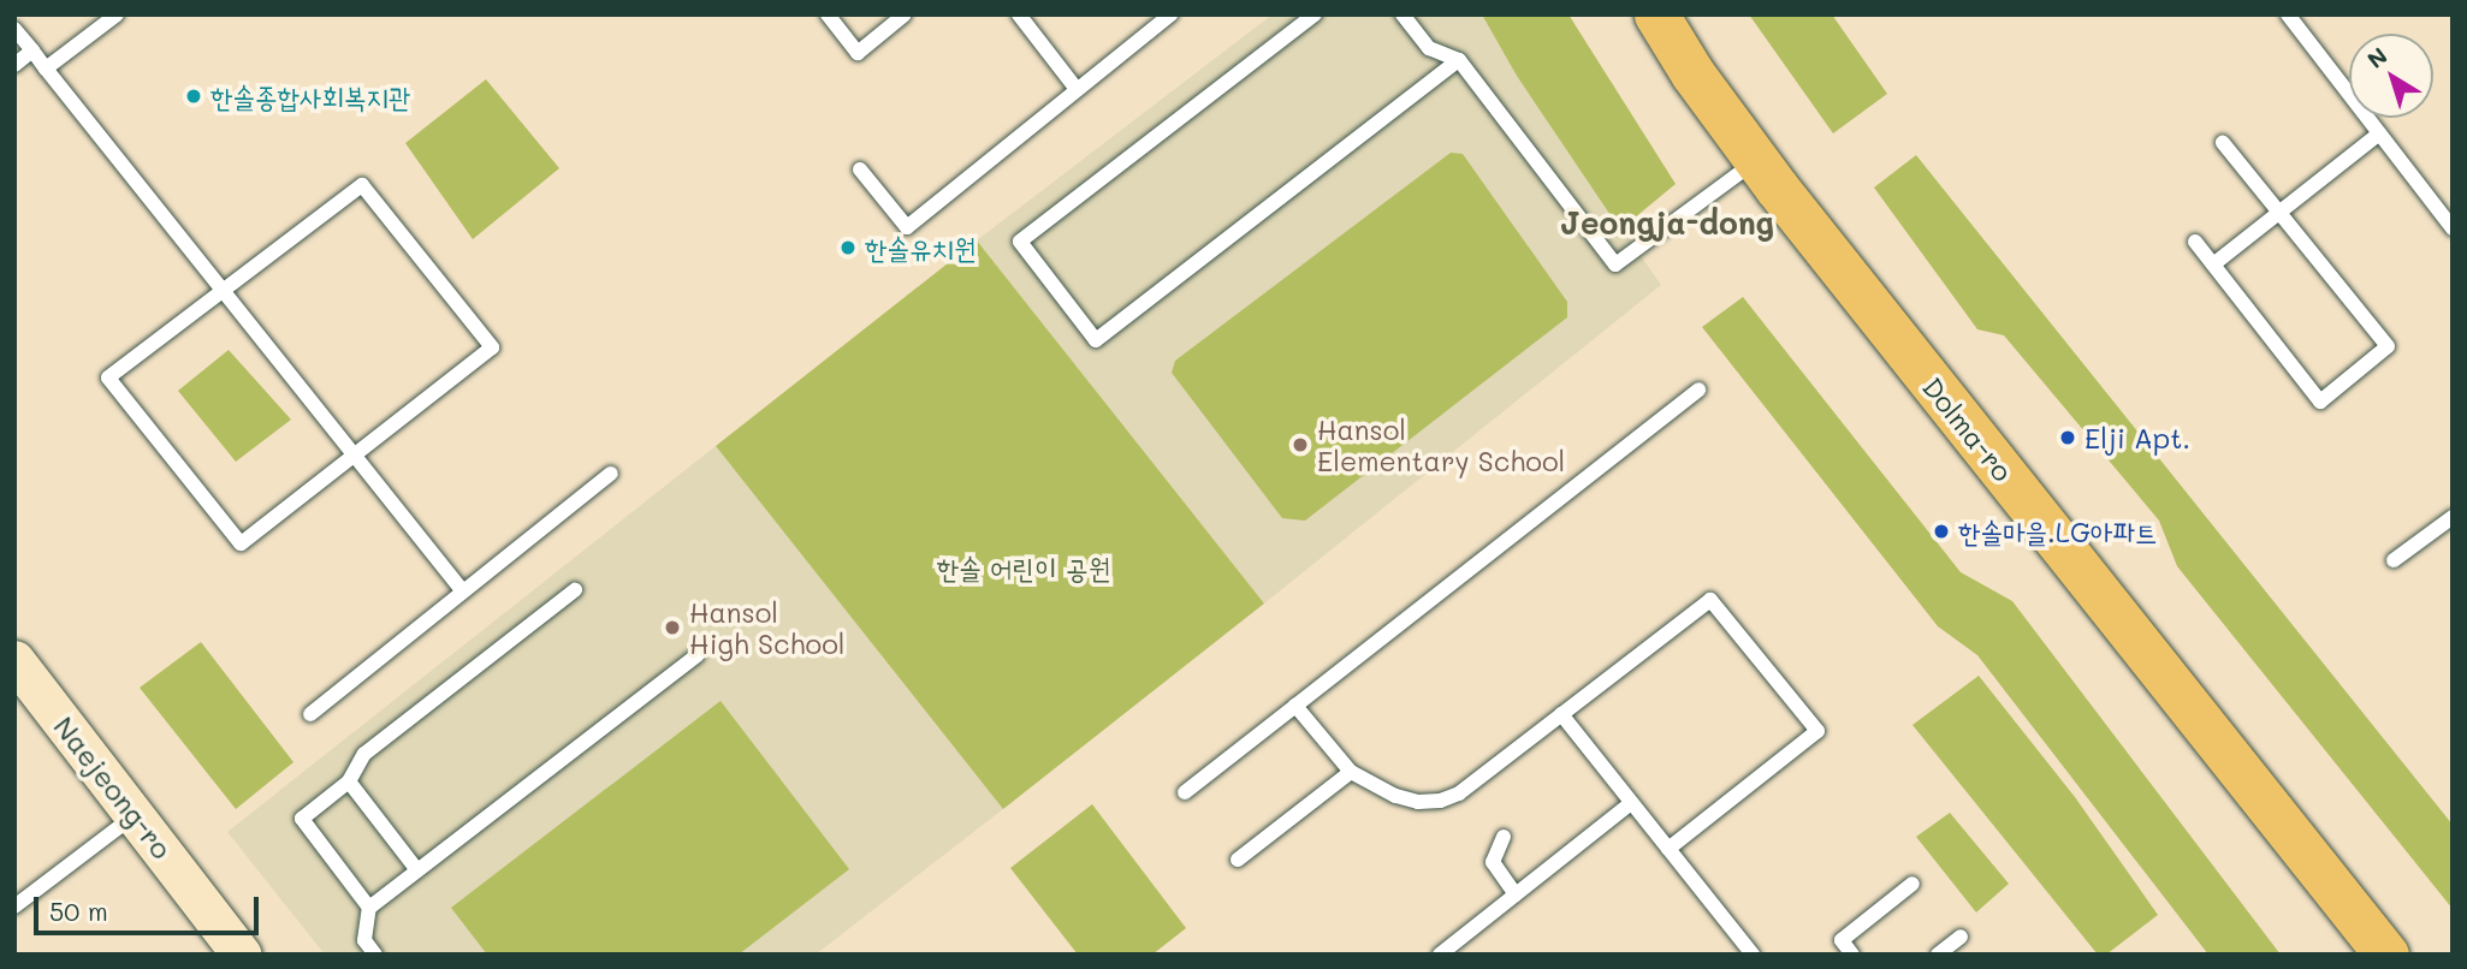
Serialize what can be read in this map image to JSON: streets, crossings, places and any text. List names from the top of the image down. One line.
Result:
{"streets":{"main road":["Dolma-ro"],"street":["Naejeong-ro"]},"districts":["Jeongja-dong"],"parks":["한솔 어린이 공원"],"places":["한솔종합사회복지관","한솔유치원","Elji Apt.","Hansol Elementary School","한솔마을.LG아파트","Hansol High School"],"scale_bar":"50 m","north":"top left"}
